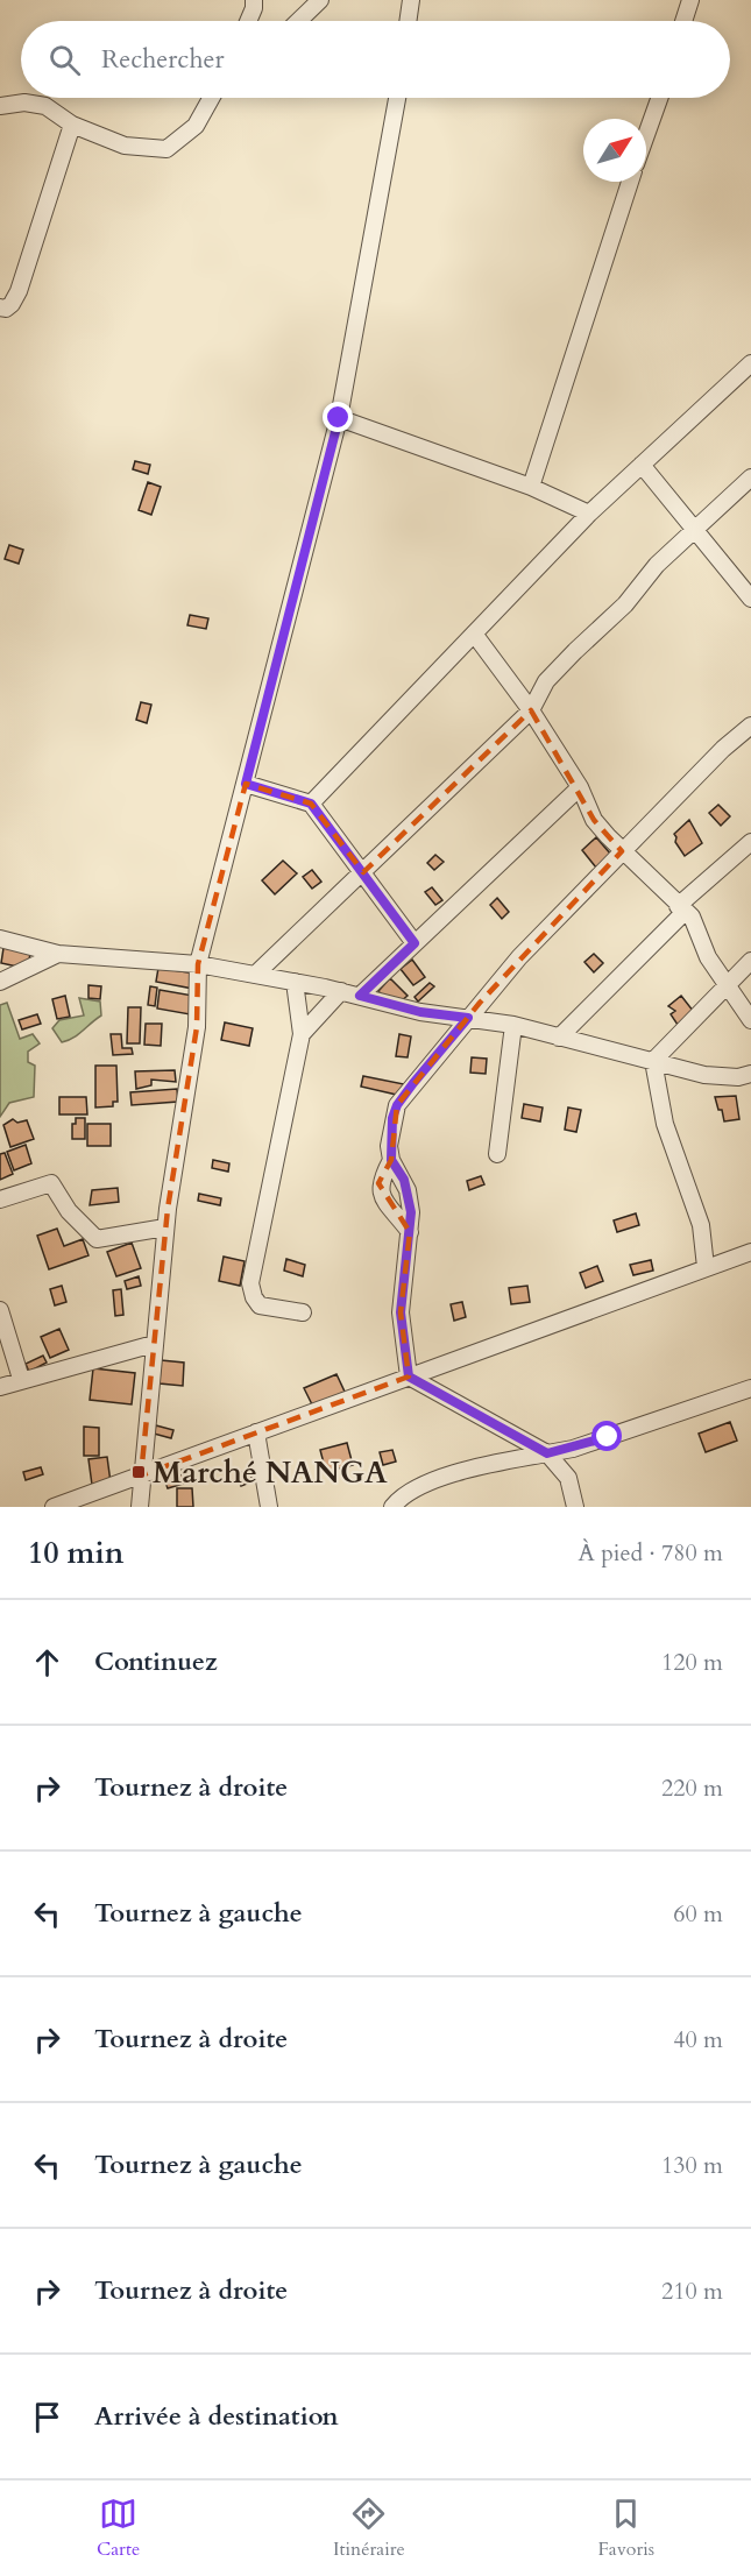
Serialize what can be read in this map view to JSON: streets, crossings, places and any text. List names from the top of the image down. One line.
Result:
{"places":{"transit":["Marché NANGA"]},"north":"top right","page":{"search":"Rechercher","heading":["10 min","À pied · 780 m"],"list":[["Continuez","120 m"],["Tournez à droite","220 m"],["Tournez à gauche","60 m"],["Tournez à droite","40 m"],["Tournez à gauche","130 m"],["Tournez à droite","210 m"],"Arrivée à destination"],"nav":["Carte","Itinéraire","Favoris"]}}
